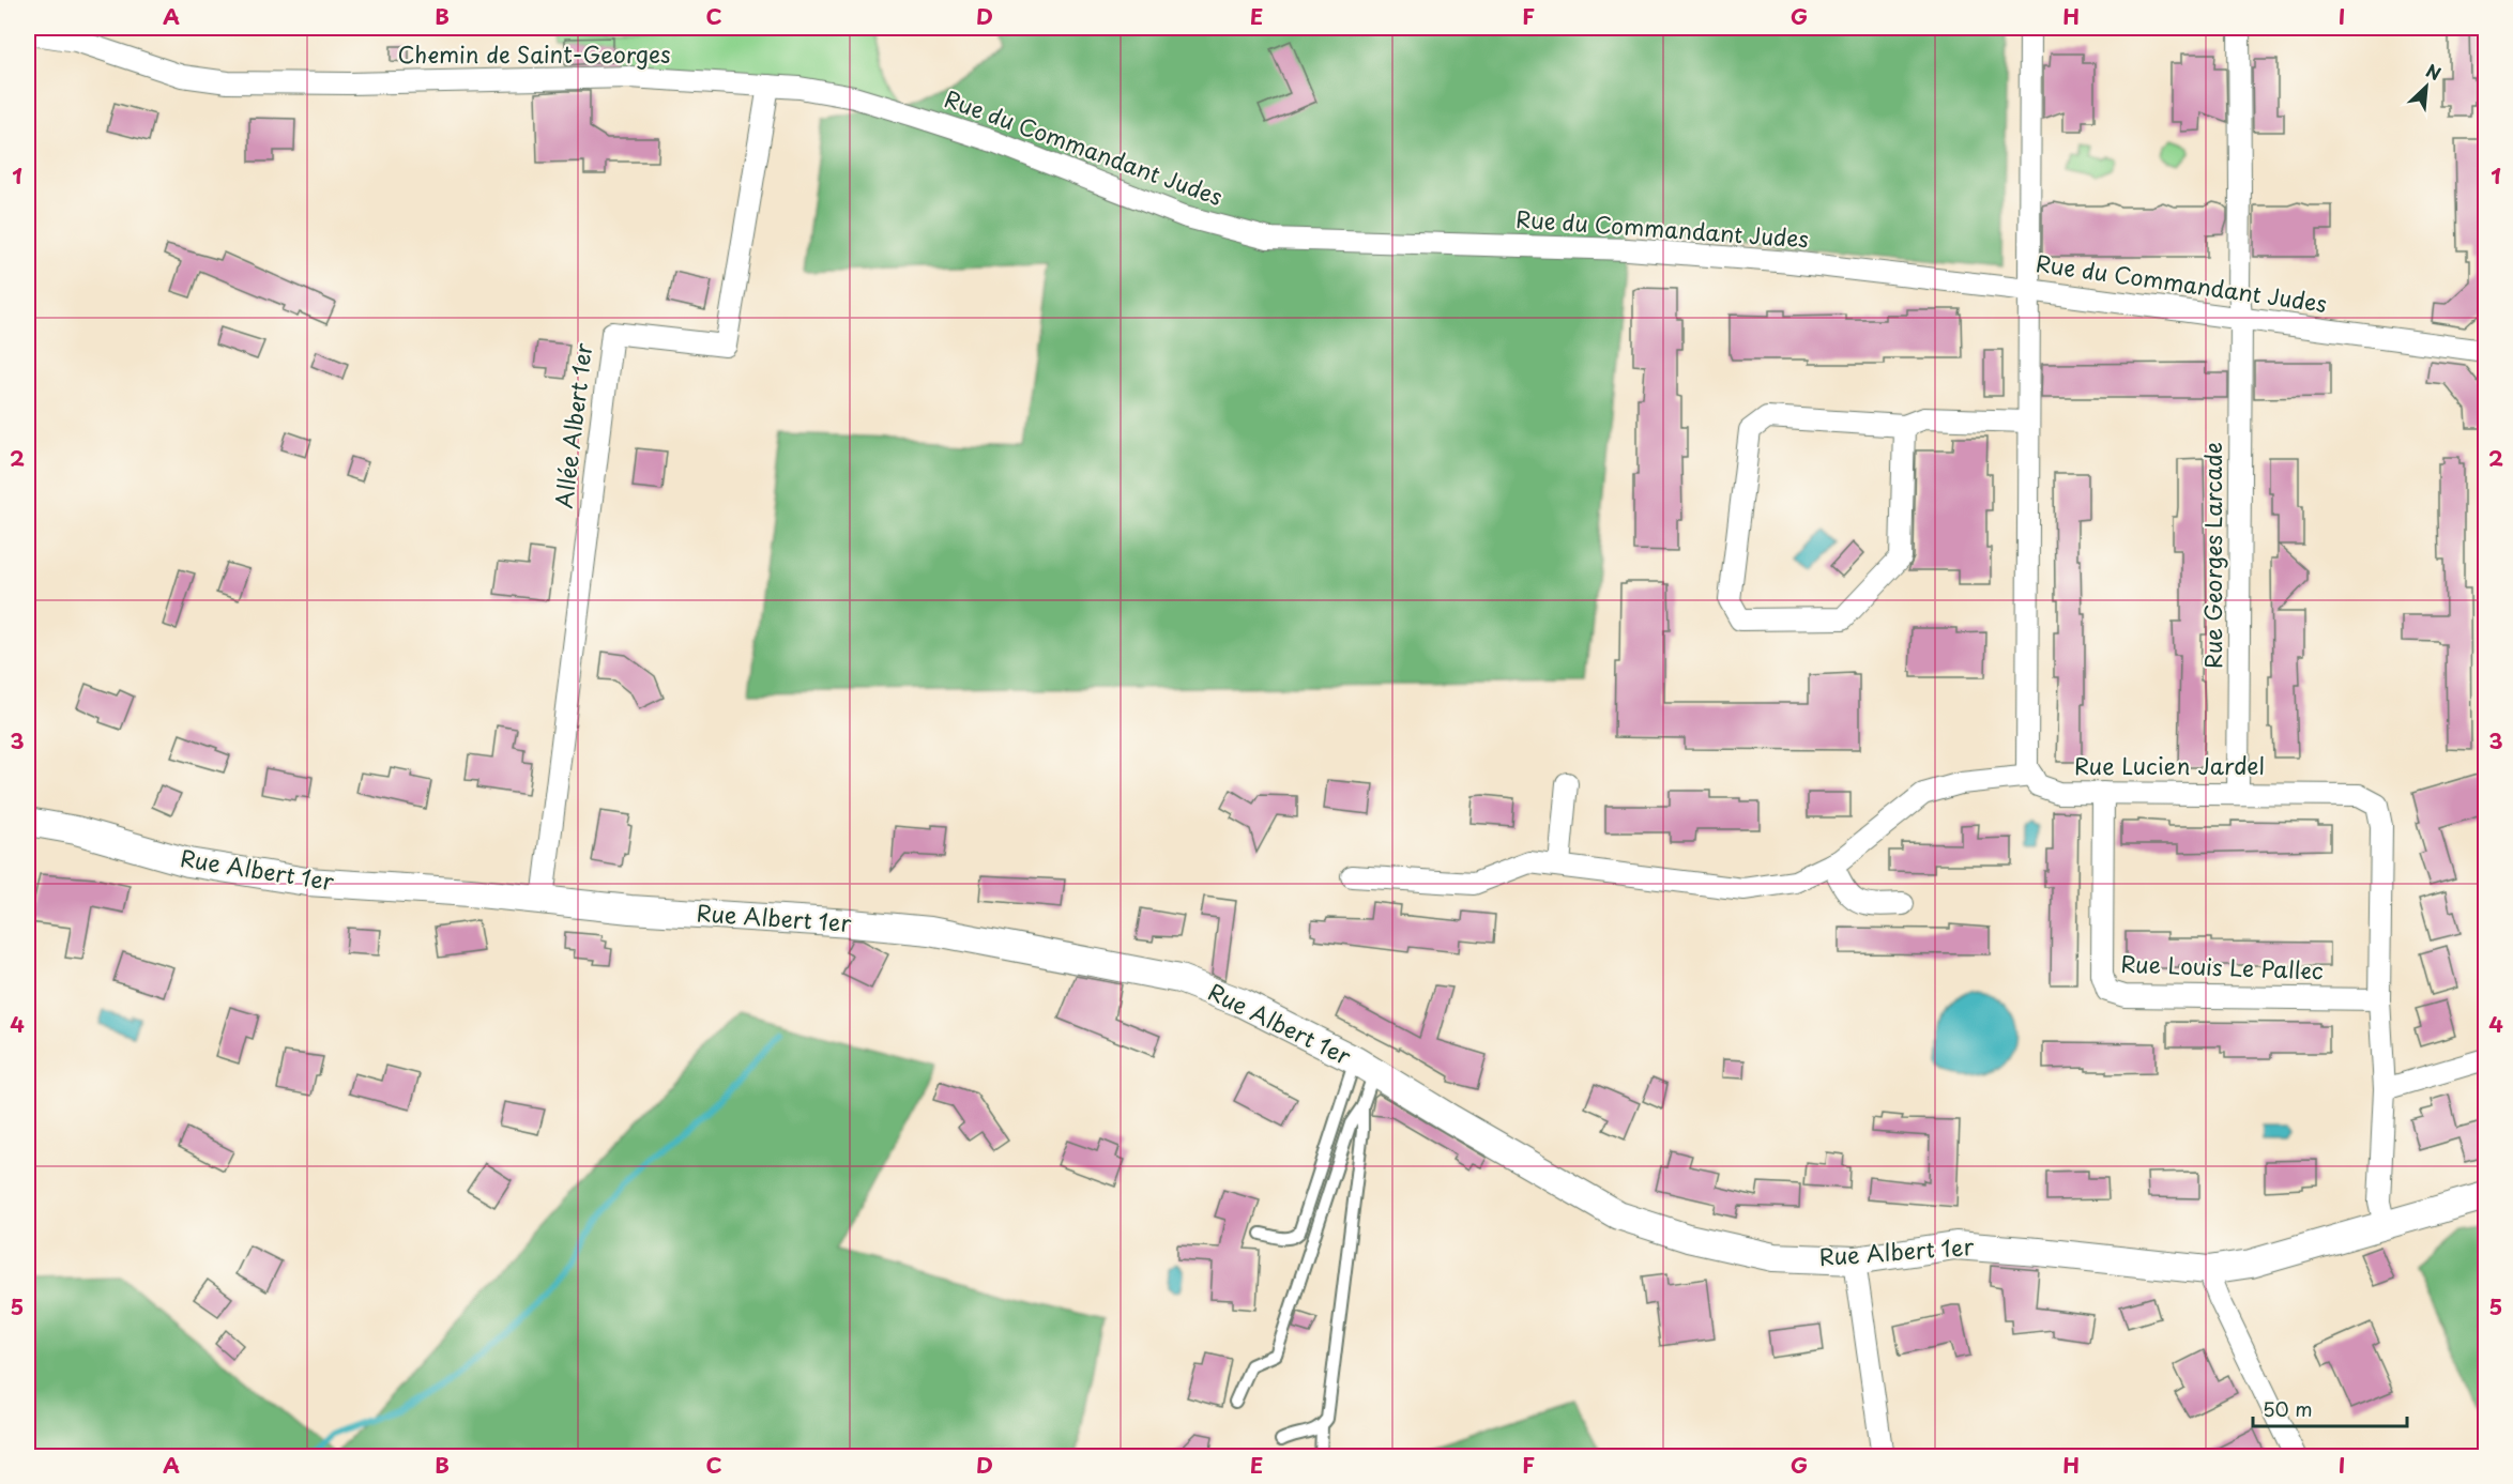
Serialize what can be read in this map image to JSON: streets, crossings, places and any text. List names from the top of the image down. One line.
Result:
{"streets":{"street":["Chemin de Saint-Georges","Rue du Commandant Judes","Allée Albert 1er","Rue Georges Larcade","Rue Lucien Jardel","Rue Albert 1er","Rue Louis Le Pallec"]},"crossings":[["Chemin de Saint-Georges","Rue du Commandant Judes"],["Chemin de Saint-Georges","Allée Albert 1er"],["Rue du Commandant Judes","Rue Georges Larcade"],["Allée Albert 1er","Rue Albert 1er"],["Rue Georges Larcade","Rue Lucien Jardel"],["Rue Lucien Jardel","Rue Albert 1er"],["Rue Lucien Jardel","Rue Louis Le Pallec"]],"scale_bar":"50 m","north":"top right","grid":{"columns":["A","B","C","D","E","F","G","H","I"],"rows":["1","2","3","4","5"]}}
